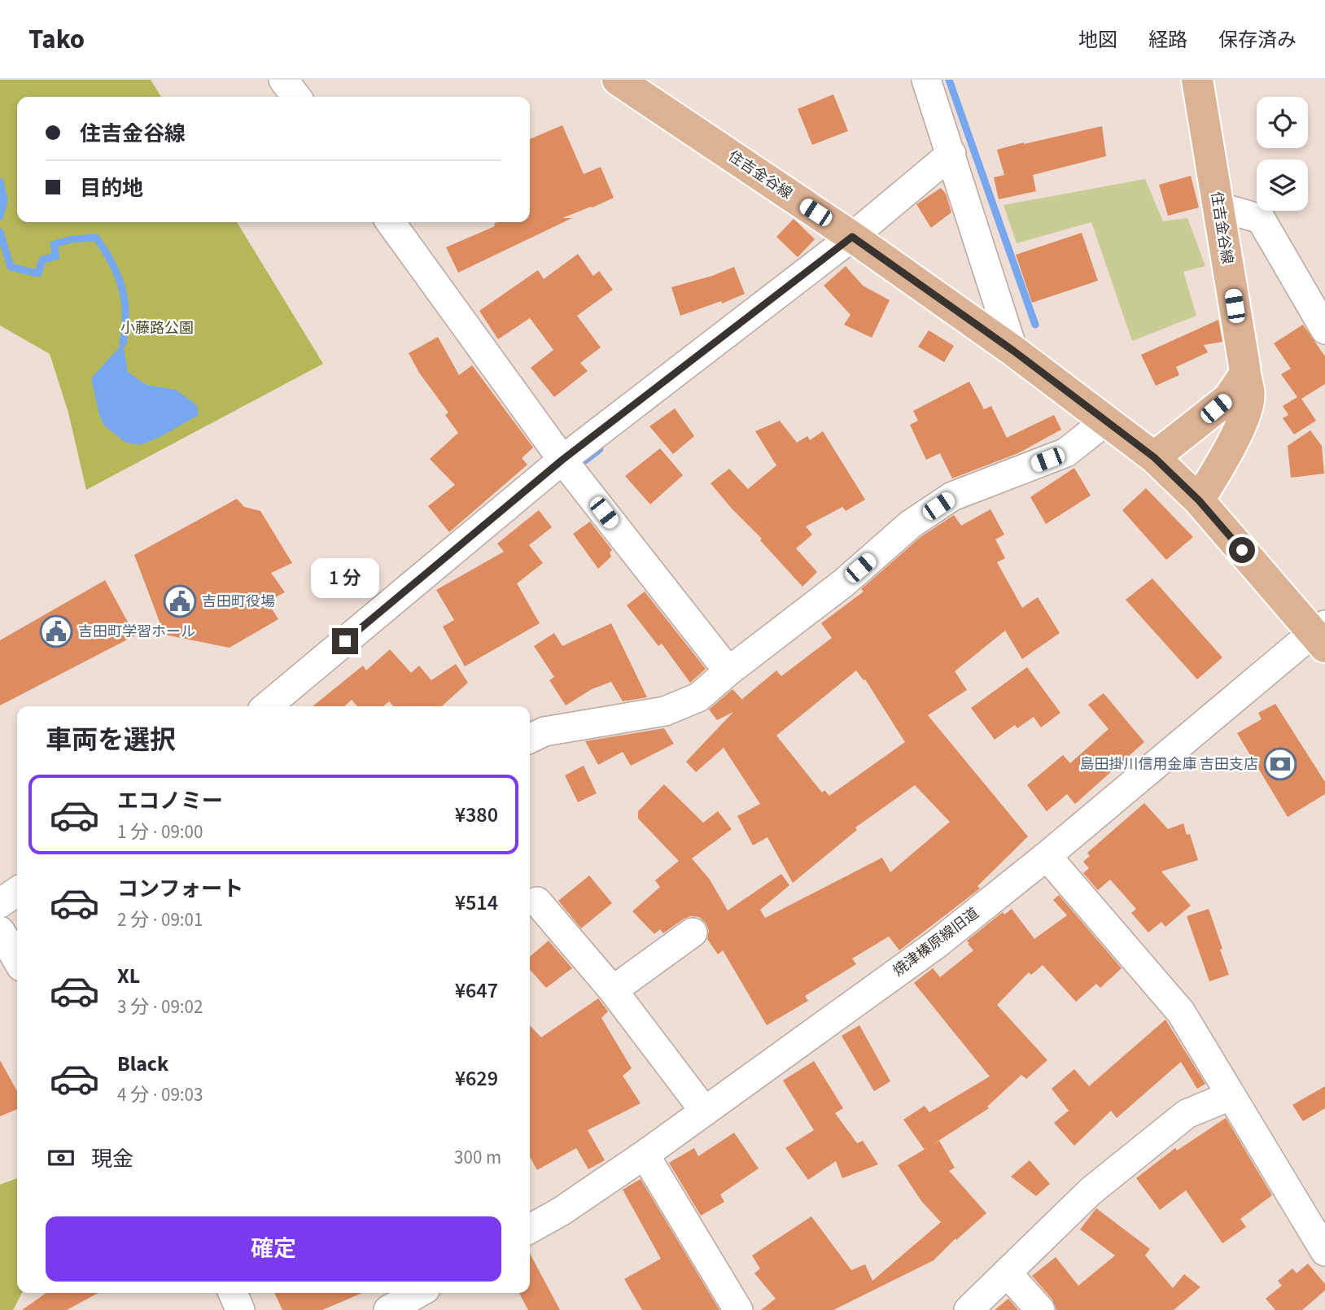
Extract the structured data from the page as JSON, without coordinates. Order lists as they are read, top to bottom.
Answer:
{
  "streets": {
    "main road": ["住吉金谷線"],
    "street": ["焼津榛原線旧道"]
  },
  "crossings": [
    ["住吉金谷線", "焼津榛原線旧道"]
  ],
  "parks": ["小藤路公園"],
  "places": {
    "public building": ["吉田町役場", "吉田町学習ホール"],
    "bank": ["島田掛川信用金庫 吉田支店"]
  },
  "page": {
    "header": "Tako",
    "nav": ["地図", "経路", "保存済み"],
    "banner": ["住吉金谷線", "目的地"],
    "bubble": "1 分",
    "heading": "車両を選択",
    "list": [
      {
        "name": "エコノミー",
        "note": "1 分 · 09:00",
        "value": "¥380"
      },
      {
        "name": "コンフォート",
        "note": "2 分 · 09:01",
        "value": "¥514"
      },
      {
        "name": "XL",
        "note": "3 分 · 09:02",
        "value": "¥647"
      },
      {
        "name": "Black",
        "note": "4 分 · 09:03",
        "value": "¥629"
      }
    ],
    "pay": ["現金", "300 m"],
    "buttons": "確定"
  }
}
